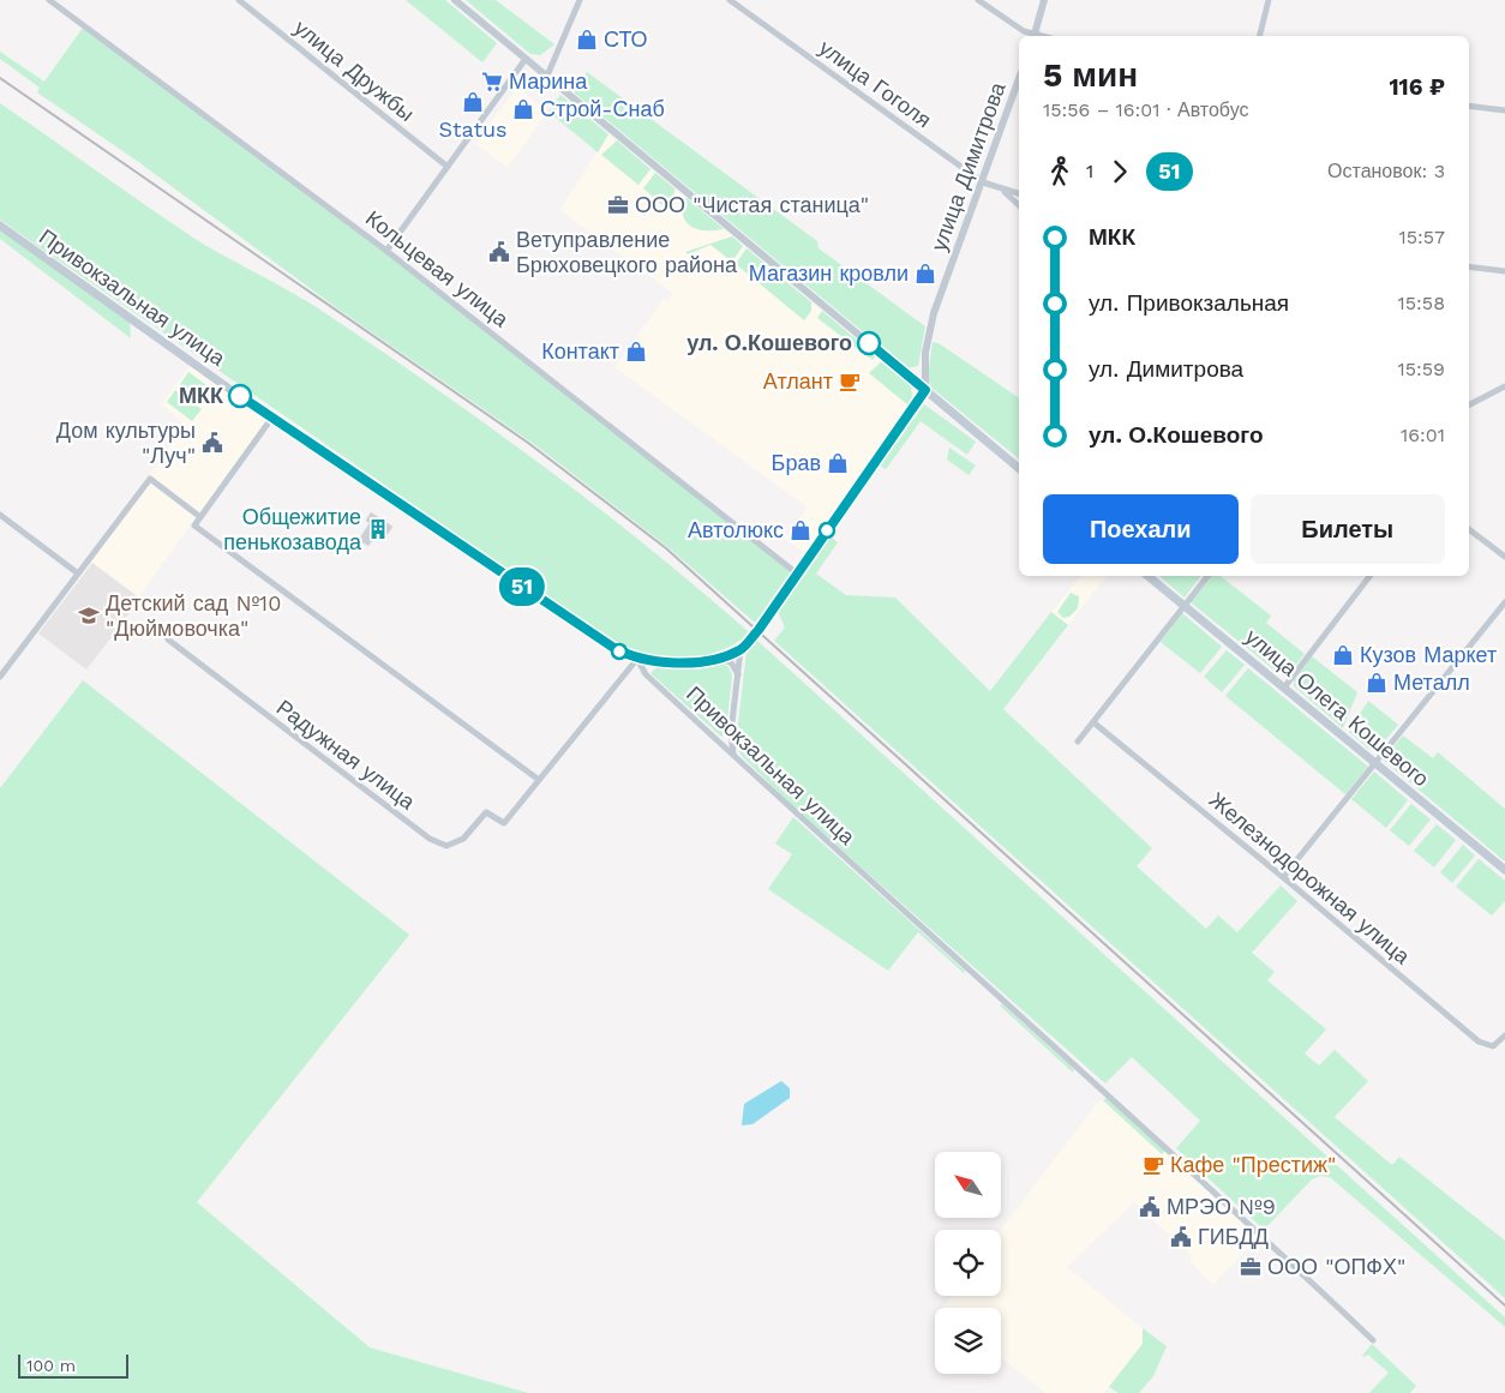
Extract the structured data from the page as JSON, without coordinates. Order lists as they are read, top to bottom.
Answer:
{
  "streets": {
    "main road": ["Привокзальная улица", "улица Олега Кошевого"],
    "street": [
      "улица Дружбы",
      "улица Гоголя",
      "улица Димитрова",
      "Кольцевая улица",
      "Радужная улица",
      "Железнодорожная улица"
    ]
  },
  "crossings": [
    ["улица Гоголя", "улица Димитрова"]
  ],
  "places": {
    "shop": [
      "СТО",
      "Status",
      "Строй-Снаб",
      "Магазин кровли",
      "Контакт",
      "Брав",
      "Автолюкс",
      "Кузов Маркет",
      "Металл"
    ],
    "supermarket": ["Марина"],
    "office": ["ООО \"Чистая станица\"", "ООО \"ОПФХ\""],
    "public building": [
      "Ветуправление Брюховецкого района",
      "Дом культуры \"Луч\"",
      "МРЭО №9",
      "ГИБДД"
    ],
    "other": ["ул. О.Кошевого", "МКК"],
    "cafe": ["Атлант", "Кафе \"Престиж\""],
    "building": ["Общежитие пенькозавода"],
    "school or university": ["Детский сад №10 \"Дюймовочка\""]
  },
  "lines": ["bus line 51"],
  "scale_bar": "100 m",
  "north": "top left",
  "page": {
    "on_map": "51",
    "heading": ["5 мин", "15:56 – 16:01 · Автобус", "116 ₽"],
    "legs": ["1", "51", "Остановок: 3"],
    "list": [
      {
        "name": "МКК",
        "value": "15:57"
      },
      {
        "name": "ул. Привокзальная",
        "value": "15:58"
      },
      {
        "name": "ул. Димитрова",
        "value": "15:59"
      },
      {
        "name": "ул. О.Кошевого",
        "value": "16:01"
      }
    ],
    "buttons": ["Поехали", "Билеты"],
    "scale": "100 m"
  }
}
